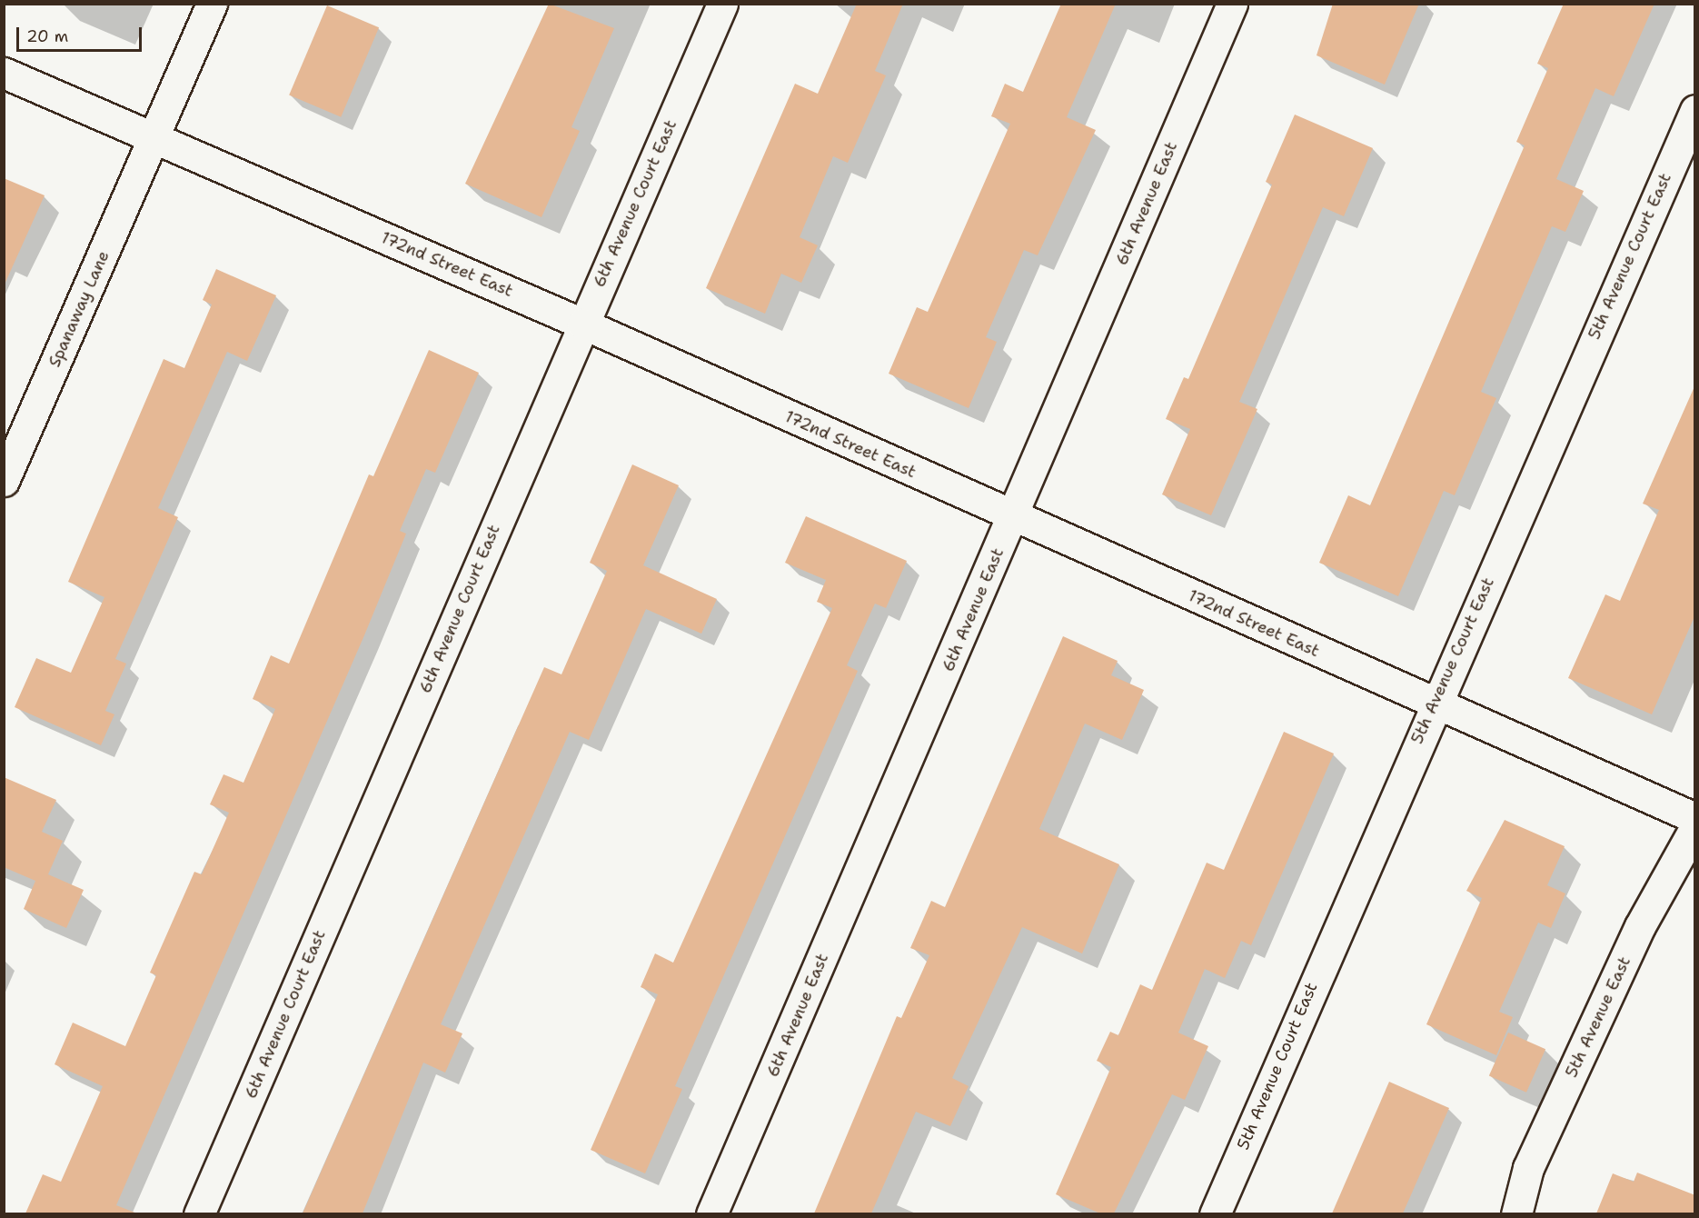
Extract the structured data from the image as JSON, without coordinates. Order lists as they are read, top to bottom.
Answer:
{
  "streets": {
    "street": [
      "6th Avenue Court East",
      "6th Avenue East",
      "5th Avenue Court East",
      "172nd Street East",
      "Spanaway Lane",
      "5th Avenue East"
    ]
  },
  "crossings": [
    ["6th Avenue Court East", "172nd Street East"],
    ["6th Avenue East", "172nd Street East"],
    ["5th Avenue Court East", "172nd Street East"],
    ["172nd Street East", "Spanaway Lane"]
  ],
  "scale_bar": "20 m"
}
